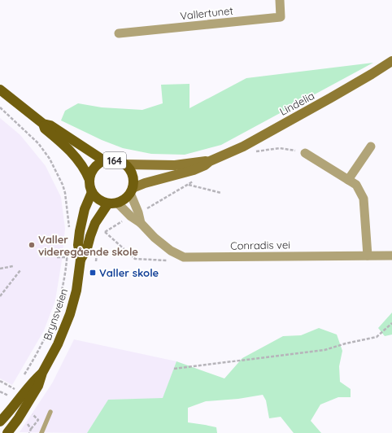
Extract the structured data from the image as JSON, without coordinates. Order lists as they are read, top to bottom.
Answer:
{
  "streets": {
    "main road": ["Lindelia", "164", "Brynsveien"],
    "street": ["Vallertunet", "Conradis vei"]
  },
  "crossings": [
    ["Lindelia", "164"],
    ["Lindelia", "Conradis vei"],
    ["Lindelia", "Brynsveien"],
    ["164", "Conradis vei"],
    ["164", "Brynsveien"],
    ["Conradis vei", "Brynsveien"]
  ],
  "places": {
    "other": ["Valler videregående skole"],
    "transit": ["Valler skole"]
  }
}
